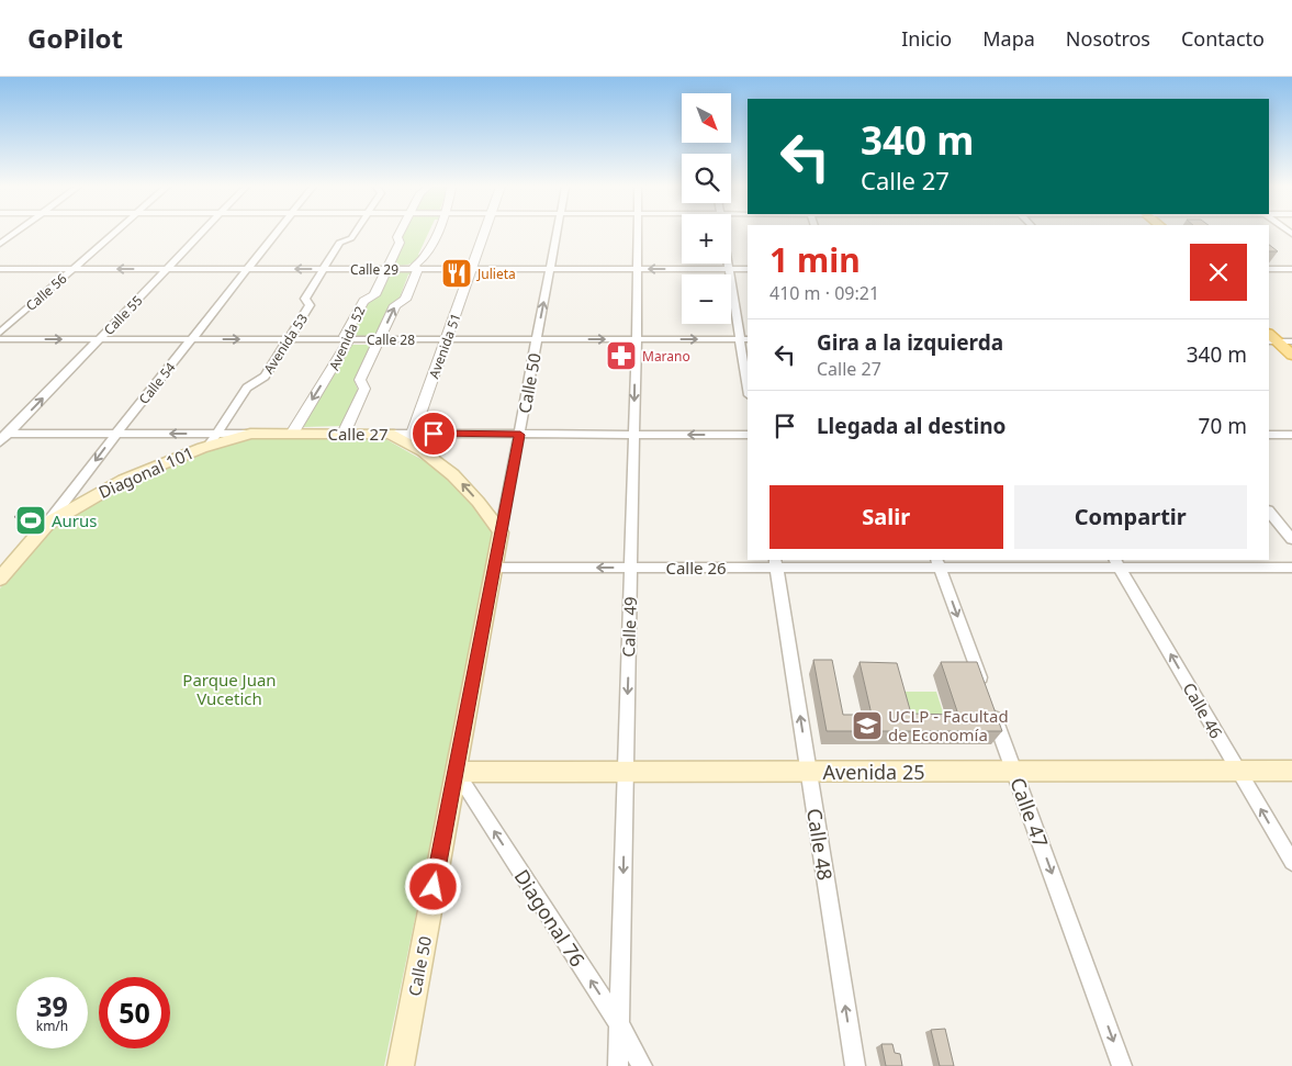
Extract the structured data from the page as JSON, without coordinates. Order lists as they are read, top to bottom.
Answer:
{
  "streets": {
    "main road": [
      "Calle 54",
      "Calle 50",
      "Calle 27",
      "Diagonal 101",
      "Avenida 25"
    ],
    "street": [
      "Calle 29",
      "Calle 56",
      "Calle 55",
      "Avenida 52",
      "Calle 28",
      "Avenida 53",
      "Avenida 51",
      "Calle 26",
      "Calle 49",
      "Calle 46",
      "Calle 47",
      "Calle 48",
      "Diagonal 76"
    ]
  },
  "crossings": [
    ["Calle 29", "Calle 56"],
    ["Calle 29", "Calle 55"],
    ["Calle 29", "Avenida 52"],
    ["Calle 29", "Avenida 53"],
    ["Calle 29", "Avenida 51"],
    ["Calle 29", "Calle 54"],
    ["Calle 29", "Calle 50"],
    ["Calle 29", "Calle 49"],
    ["Calle 55", "Calle 28"],
    ["Avenida 52", "Calle 28"],
    ["Avenida 52", "Calle 27"],
    ["Calle 28", "Avenida 53"],
    ["Calle 28", "Avenida 51"],
    ["Calle 28", "Calle 54"],
    ["Calle 28", "Calle 50"],
    ["Calle 28", "Calle 49"],
    ["Avenida 53", "Diagonal 101"],
    ["Avenida 51", "Calle 27"],
    ["Calle 54", "Diagonal 101"],
    ["Calle 50", "Calle 27"],
    ["Calle 50", "Calle 26"],
    ["Calle 50", "Avenida 25"],
    ["Calle 50", "Diagonal 76"],
    ["Calle 27", "Diagonal 101"],
    ["Calle 27", "Calle 49"],
    ["Calle 26", "Calle 49"],
    ["Calle 26", "Calle 46"],
    ["Calle 26", "Calle 47"],
    ["Calle 26", "Calle 48"],
    ["Calle 49", "Avenida 25"],
    ["Calle 49", "Diagonal 76"],
    ["Calle 46", "Avenida 25"],
    ["Avenida 25", "Calle 47"],
    ["Avenida 25", "Calle 48"],
    ["Avenida 25", "Diagonal 76"]
  ],
  "one_way": [
    "Calle 55",
    "Calle 28",
    "Calle 49",
    "Calle 46",
    "Calle 47",
    "Calle 48",
    "Diagonal 76"
  ],
  "parks": ["Parque Juan Vucetich"],
  "places": {
    "restaurant": ["Julieta"],
    "pharmacy": ["Marano"],
    "sports": ["Aurus"],
    "school or university": ["UCLP - Facultad de Economía"]
  },
  "north": "bottom right",
  "page": {
    "header": "GoPilot",
    "nav": [
      "Inicio",
      "Mapa",
      "Nosotros",
      "Contacto"
    ],
    "map_buttons": ["+", "−"],
    "turn": ["340 m", "Calle 27"],
    "heading": ["1 min", "410 m · 09:21"],
    "list": [
      {
        "name": "Gira a la izquierda",
        "note": "Calle 27",
        "value": "340 m"
      },
      {
        "name": "Llegada al destino",
        "value": "70 m"
      }
    ],
    "buttons": ["Salir", "Compartir"],
    "speed": "39 km/h",
    "limit": "50"
  }
}
